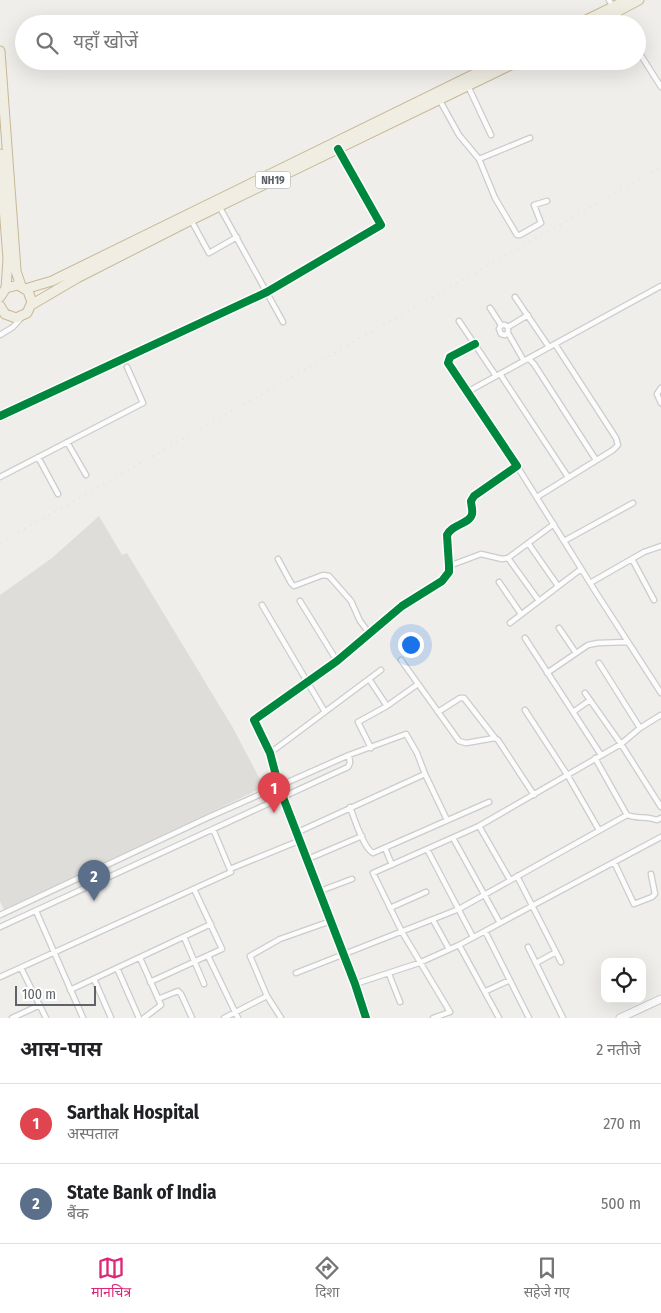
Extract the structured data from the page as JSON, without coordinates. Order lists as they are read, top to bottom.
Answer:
{
  "streets": {
    "highway": ["NH19"]
  },
  "scale_bar": "100 m",
  "page": {
    "search": "यहाँ खोजें",
    "pins": ["1", "2"],
    "scale": "100 m",
    "heading": ["आस-पास", "2 नतीजे"],
    "list": [
      {
        "mark": "1",
        "name": "Sarthak Hospital",
        "note": "अस्पताल",
        "value": "270 m"
      },
      {
        "mark": "2",
        "name": "State Bank of India",
        "note": "बैंक",
        "value": "500 m"
      }
    ],
    "nav": ["मानचित्र", "दिशा", "सहेजे गए"]
  }
}
